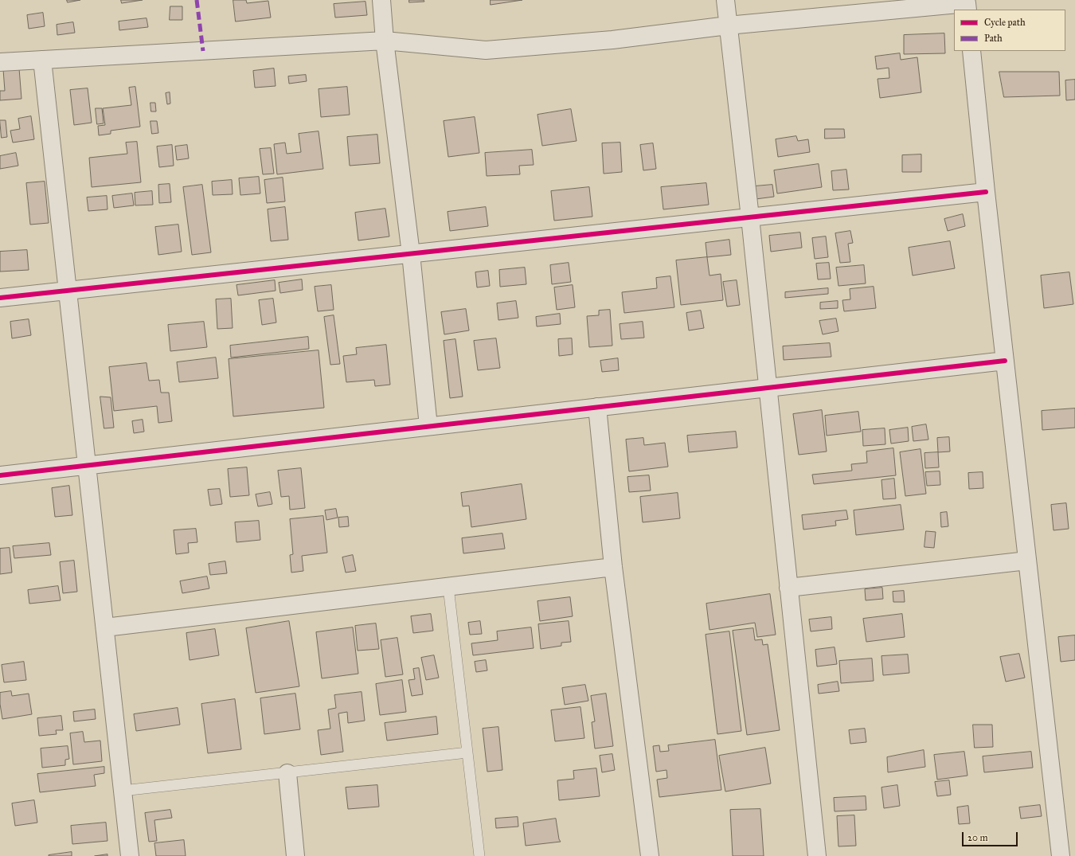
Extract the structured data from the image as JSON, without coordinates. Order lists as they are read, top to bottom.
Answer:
{
  "legend": ["Cycle path", "Path"],
  "scale_bar": "20 m"
}
